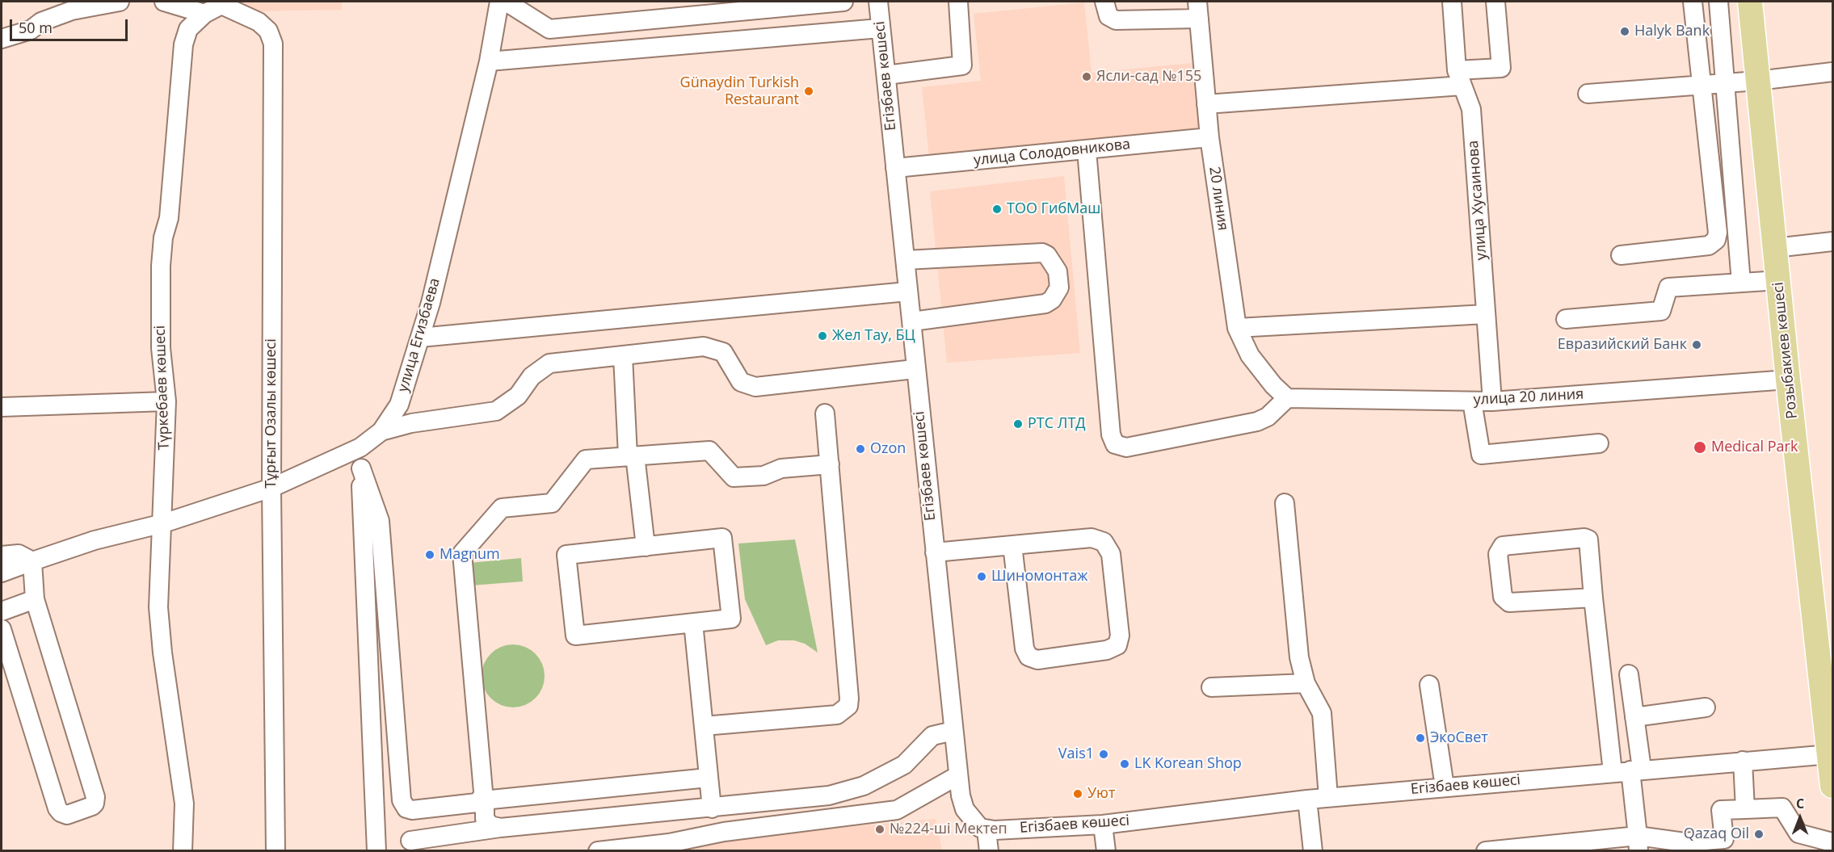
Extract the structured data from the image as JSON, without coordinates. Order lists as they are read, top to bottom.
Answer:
{
  "streets": {
    "main road": ["Розыбакиев көшесі"],
    "street": [
      "Егізбаев көшесі",
      "улица Солодовникова",
      "20 линия",
      "улица Хусаинова",
      "улица Егизбаева",
      "Түркебаев көшесі",
      "улица 20 линия",
      "Тұрғыт Озалы көшесі"
    ]
  },
  "crossings": [
    ["Егізбаев көшесі", "улица Солодовникова"],
    ["Егізбаев көшесі", "Розыбакиев көшесі"],
    ["улица Солодовникова", "20 линия"],
    ["20 линия", "улица 20 линия"],
    ["улица Хусаинова", "улица 20 линия"],
    ["улица Егизбаева", "Түркебаев көшесі"],
    ["улица Егизбаева", "Тұрғыт Озалы көшесі"],
    ["Розыбакиев көшесі", "улица 20 линия"],
    ["Түркебаев көшесі", "Тұрғыт Озалы көшесі"]
  ],
  "places": [
    "Halyk Bank",
    "Ясли-сад №155",
    "Günaydin Turkish Restaurant",
    "ТОО ГибМаш",
    "Жел Тау, БЦ",
    "Евразийский Банк",
    "РТС ЛТД",
    "Medical Park",
    "Ozon",
    "Magnum",
    "Шиномонтаж",
    "ЭкоСвет",
    "Vais1",
    "LK Korean Shop",
    "Уют",
    "№224-ші Мектеп",
    "Qazaq Oil"
  ],
  "scale_bar": "50 m",
  "north": "top"
}
